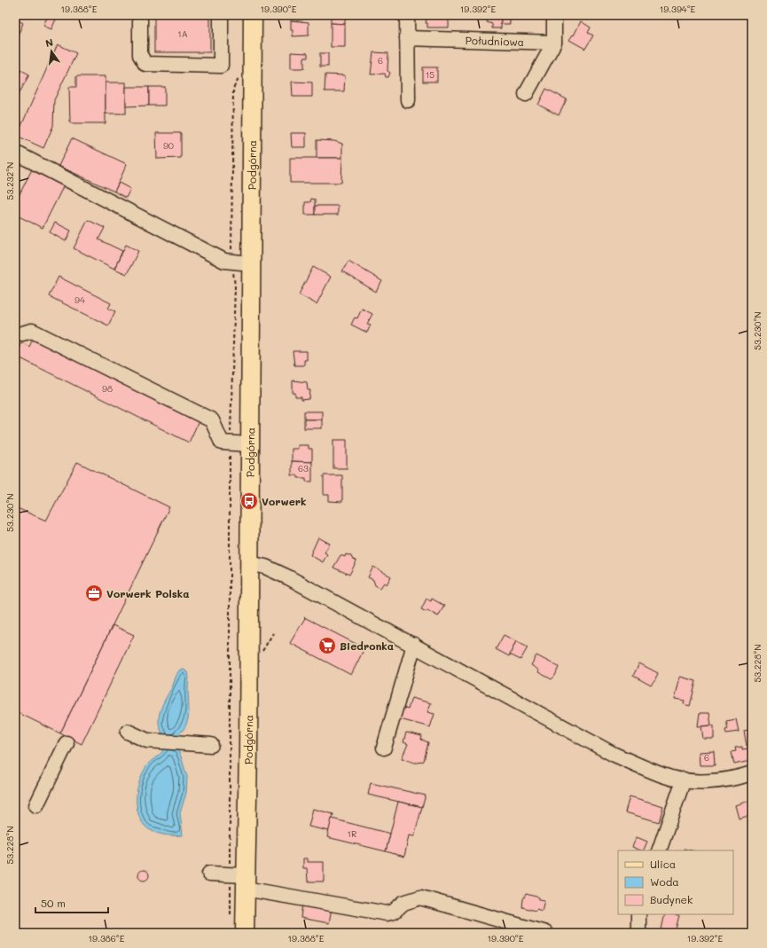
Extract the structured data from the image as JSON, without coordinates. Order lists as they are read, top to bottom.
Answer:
{
  "streets": {
    "main road": ["Podgórna"],
    "street": ["Południowa"]
  },
  "places": {
    "bus stop": ["Vorwerk"],
    "office": ["Vorwerk Polska"],
    "supermarket": ["Biedronka"]
  },
  "house_numbers": [
    "1A",
    "6",
    "15",
    "90",
    "94",
    "98",
    "63",
    "6",
    "1R"
  ],
  "legend": ["Ulica", "Woda", "Budynek"],
  "scale_bar": "50 m",
  "north": "top",
  "coordinates": [
    "19.388°E",
    "19.390°E",
    "19.392°E",
    "19.394°E",
    "53.232°N",
    "53.230°N",
    "53.228°N",
    "19.386°E"
  ]
}
